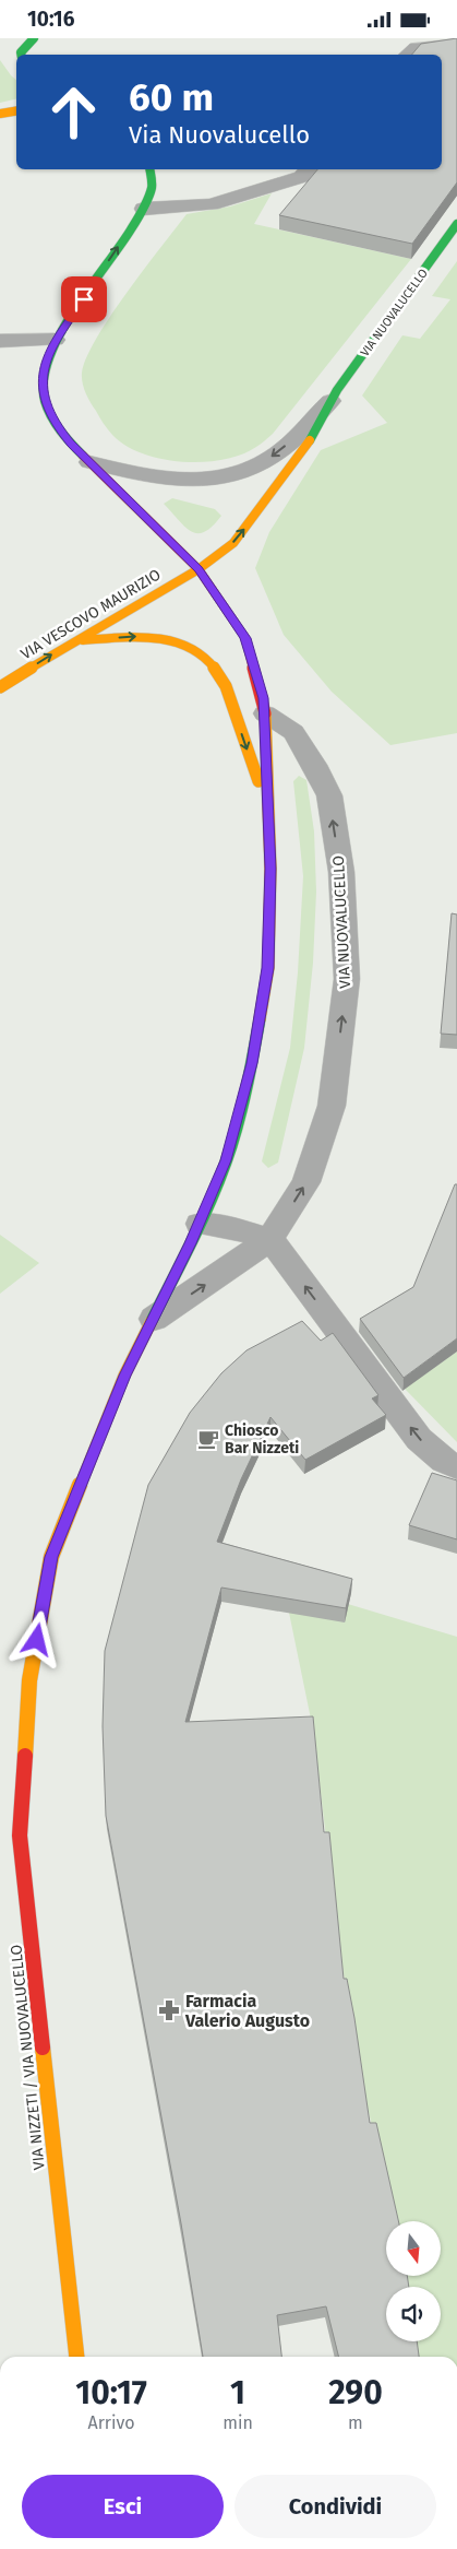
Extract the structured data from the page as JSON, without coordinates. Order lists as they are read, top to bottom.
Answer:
{
  "streets": {
    "main road": ["VIA NUOVALUCELLO", "VIA VESCOVO MAURIZIO", "VIA NIZZETI / VIA NUOVALUCELLO"]
  },
  "crossings": [
    ["VIA NUOVALUCELLO", "VIA VESCOVO MAURIZIO"]
  ],
  "one_way": ["VIA VESCOVO MAURIZIO"],
  "places": {
    "cafe": ["Chiosco Bar Nizzeti"],
    "pharmacy": ["Farmacia Valerio Augusto"]
  },
  "north": "bottom",
  "page": {
    "status": "10:16",
    "turn": ["60 m", "Via Nuovalucello"],
    "eta": [
      "10:17",
      "Arrivo",
      "1",
      "min",
      "290",
      "m"
    ],
    "buttons": ["Esci", "Condividi"]
  }
}
